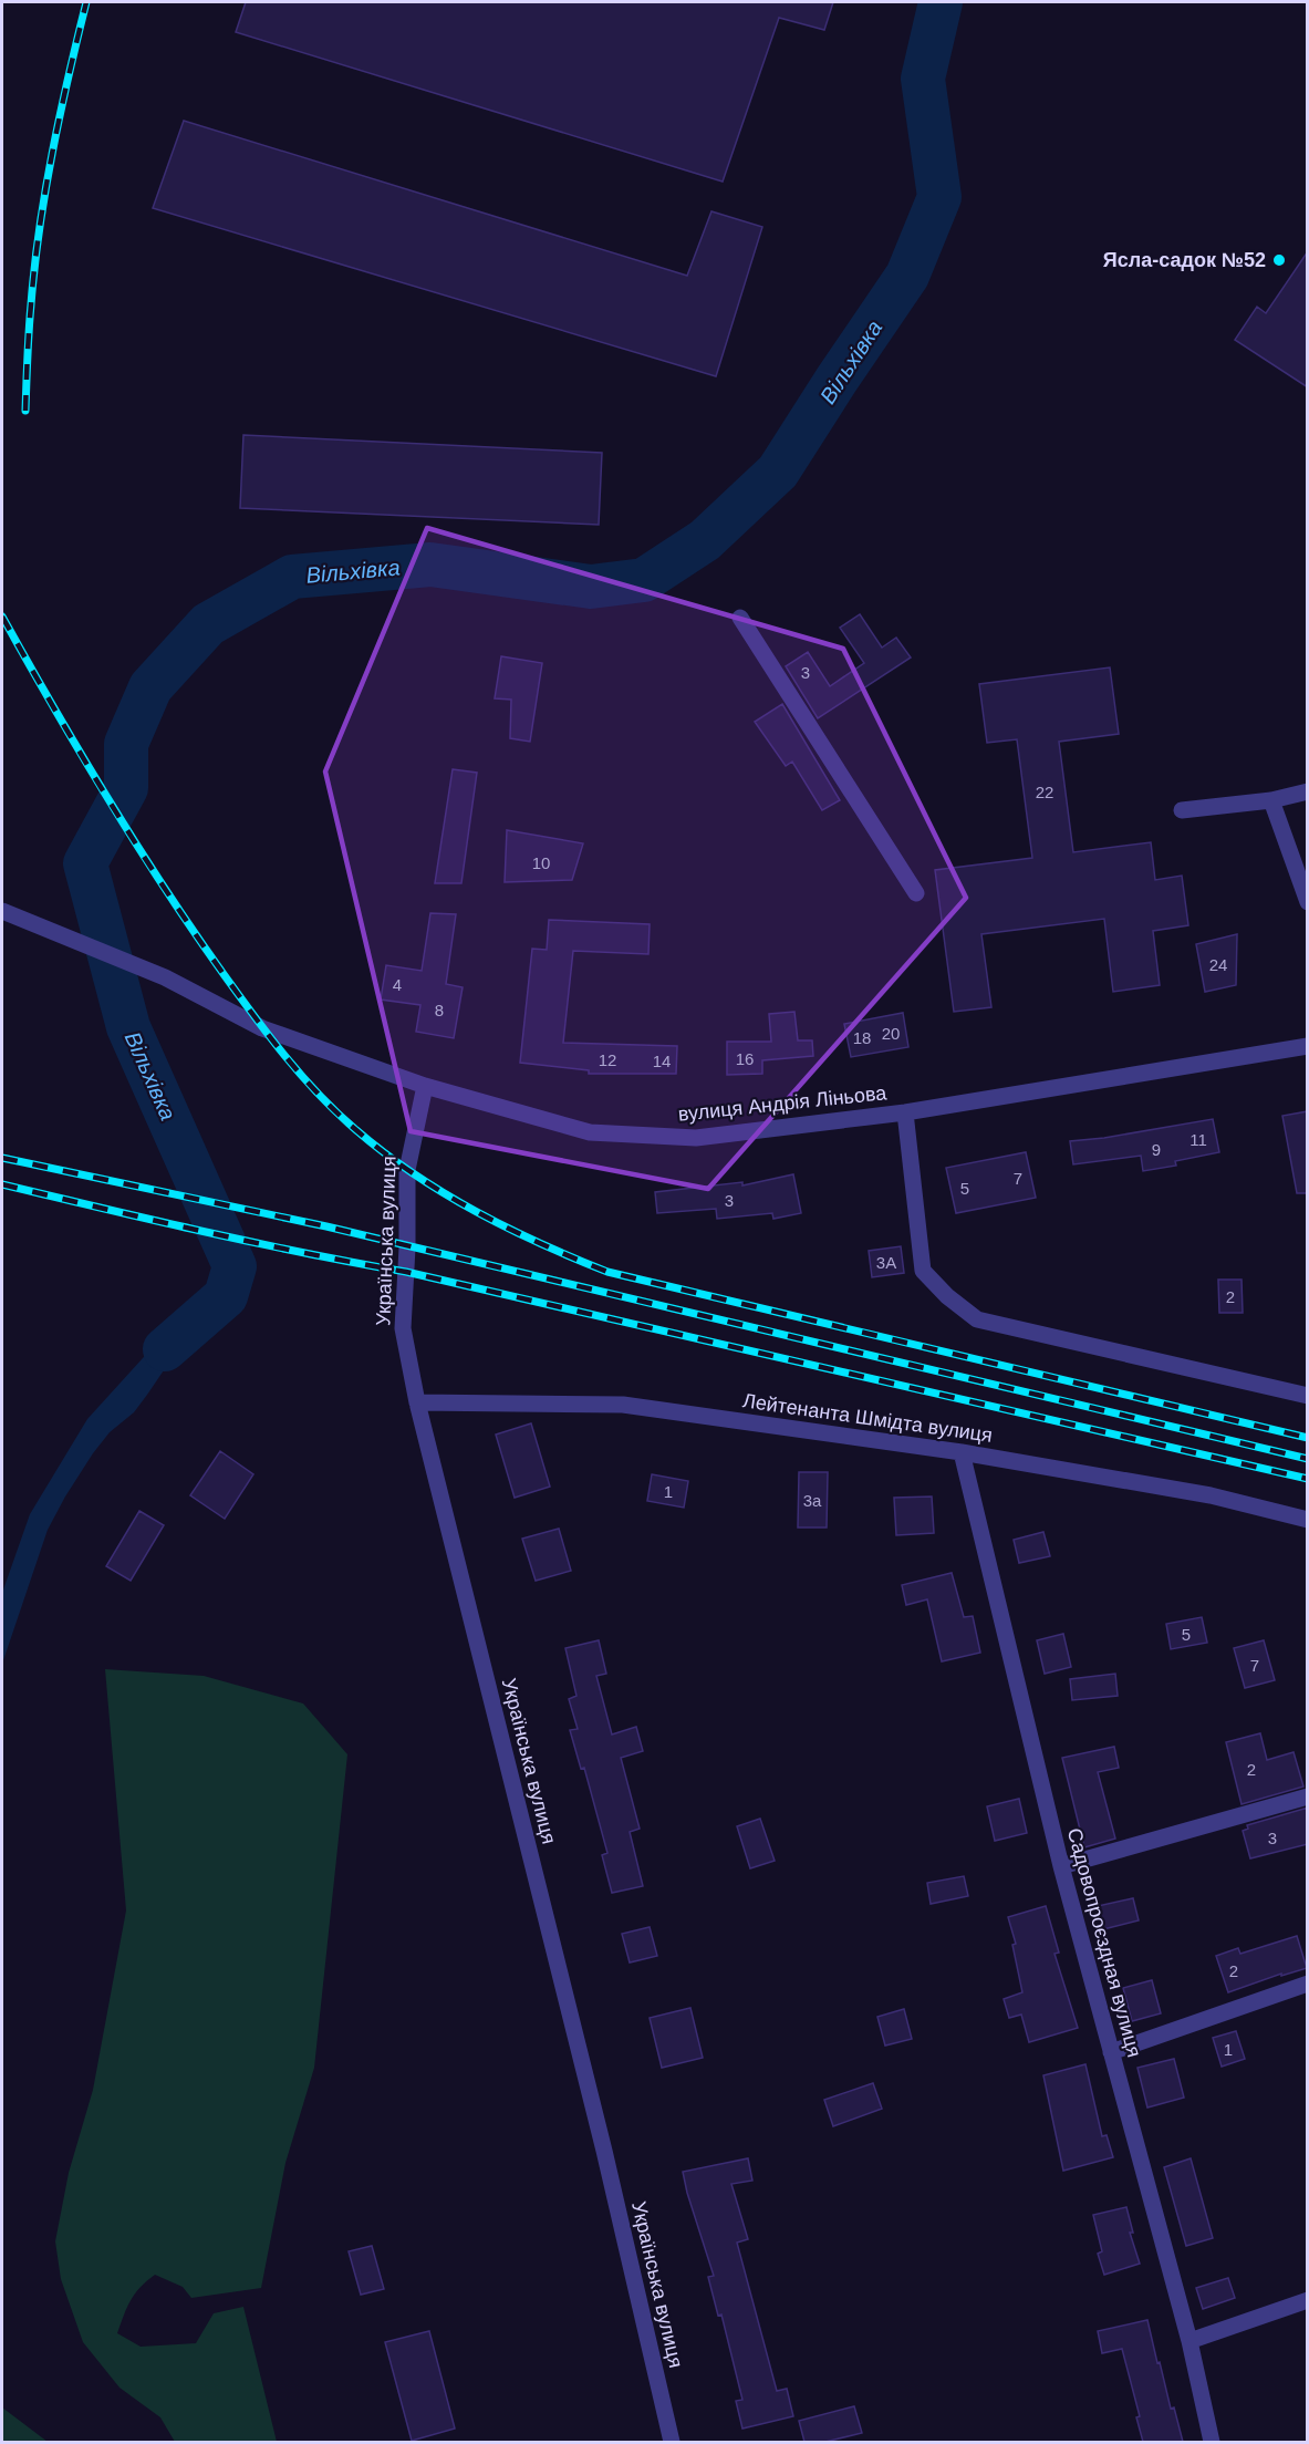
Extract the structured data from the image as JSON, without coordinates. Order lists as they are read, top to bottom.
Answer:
{
  "streets": {
    "street": [
      "вулиця Андрія Ліньова",
      "Українська вулиця",
      "Лейтенанта Шмідта вулиця",
      "Садовопроєздная вулиця"
    ]
  },
  "crossings": [
    ["вулиця Андрія Ліньова", "Українська вулиця"],
    ["Українська вулиця", "Лейтенанта Шмідта вулиця"],
    ["Лейтенанта Шмідта вулиця", "Садовопроєздная вулиця"]
  ],
  "water": ["Вільхівка"],
  "places": ["Ясла-садок №52"],
  "house_numbers": [
    "3",
    "22",
    "10",
    "24",
    "4",
    "8",
    "20",
    "18",
    "16",
    "12",
    "14",
    "11",
    "9",
    "7",
    "5",
    "3",
    "3А",
    "2",
    "1",
    "3а",
    "5",
    "7",
    "2",
    "3",
    "2",
    "1"
  ]
}
